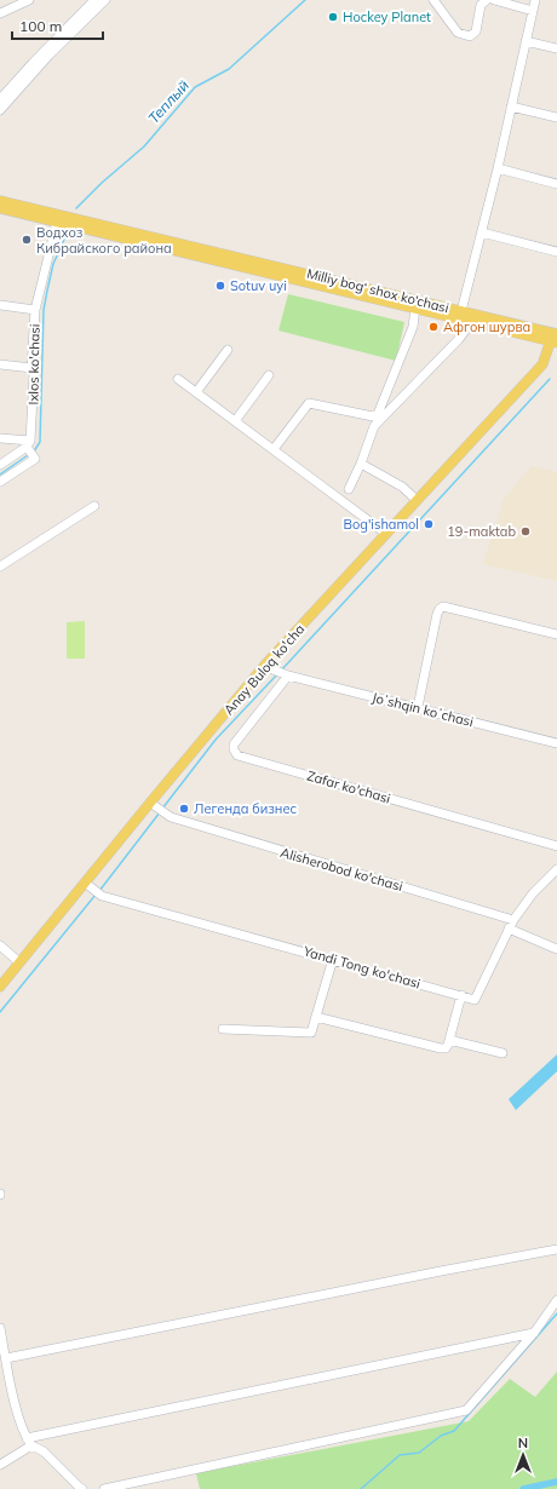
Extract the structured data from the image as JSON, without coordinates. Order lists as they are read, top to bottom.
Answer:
{
  "streets": {
    "main road": ["Milliy bog‘ shox ko‘chasi", "Anay Buloq ko'cha"],
    "street": [
      "Ixlos ko'chasi",
      "Joʼshqin koʼchasi",
      "Zafar ko'chasi",
      "Alisherobod ko'chasi",
      "Yandi Tong ko'chasi"
    ]
  },
  "crossings": [
    ["Milliy bog‘ shox ko‘chasi", "Ixlos ko'chasi"],
    ["Milliy bog‘ shox ko‘chasi", "Anay Buloq ko'cha"],
    ["Anay Buloq ko'cha", "Joʼshqin koʼchasi"],
    ["Anay Buloq ko'cha", "Alisherobod ko'chasi"],
    ["Anay Buloq ko'cha", "Yandi Tong ko'chasi"],
    ["Joʼshqin koʼchasi", "Zafar ko'chasi"],
    ["Alisherobod ko'chasi", "Yandi Tong ko'chasi"]
  ],
  "water": ["Теплый"],
  "places": [
    "Hockey Planet",
    "Водхоз Кибрайского района",
    "Sotuv uyi",
    "Афгон шурва",
    "Bog'ishamol",
    "19-maktab",
    "Легенда бизнес"
  ],
  "scale_bar": "100 m",
  "north": "top"
}
